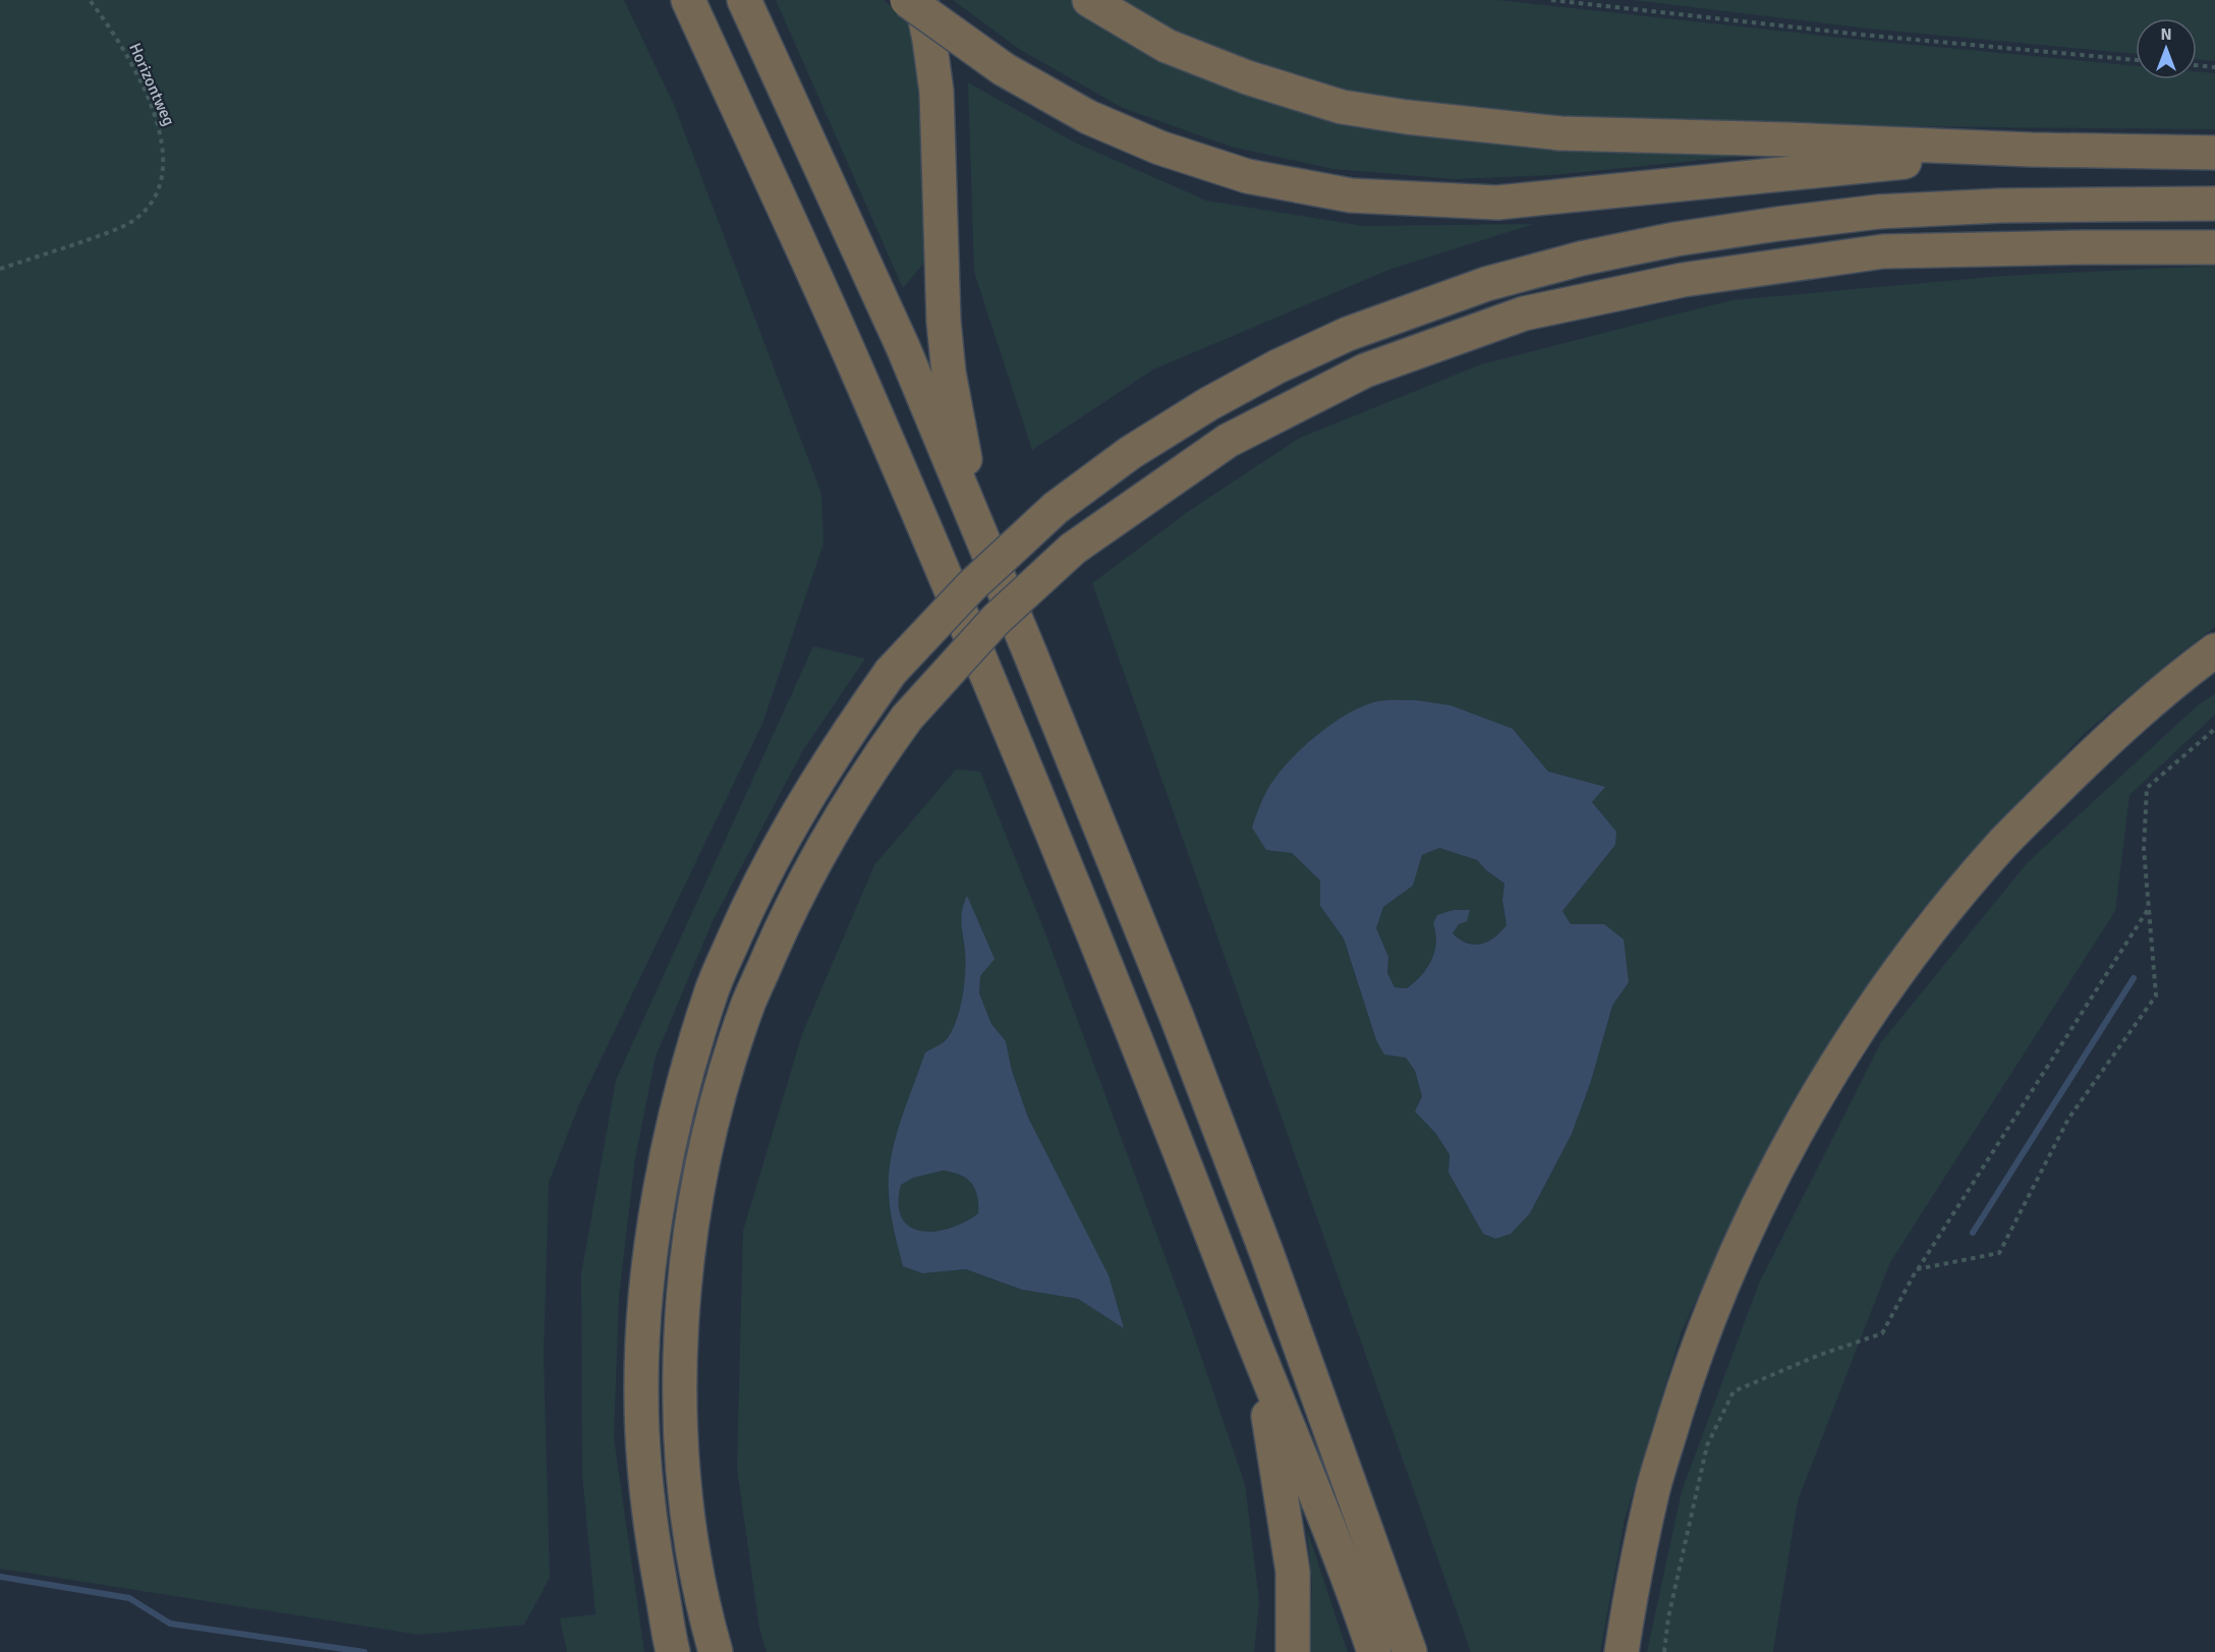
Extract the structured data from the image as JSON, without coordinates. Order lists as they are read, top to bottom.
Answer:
{
  "streets": {
    "path": ["Horizontweg"]
  },
  "north": "top"
}
